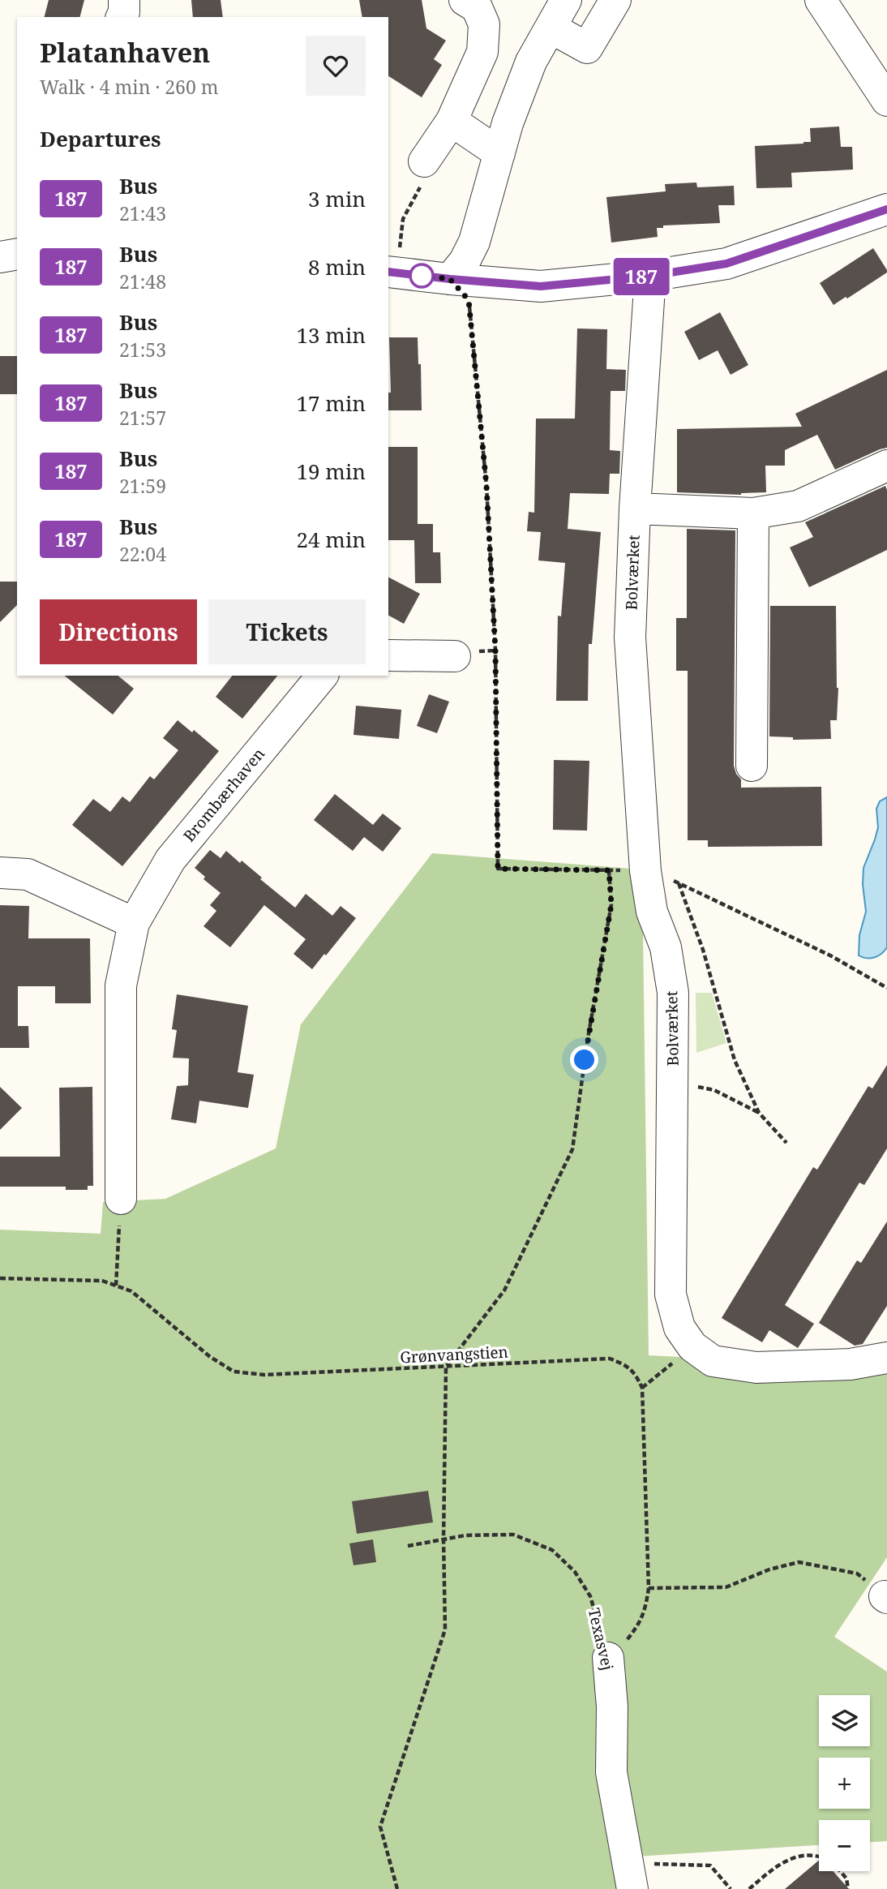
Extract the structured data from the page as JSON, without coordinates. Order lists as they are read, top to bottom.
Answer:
{
  "streets": {
    "street": ["Bolværket", "Brombærhaven", "Texasvej"],
    "path": ["Grønvangstien"]
  },
  "lines": ["bus line 187"],
  "page": {
    "on_map": "187",
    "heading": [
      ["Platanhaven", "Walk · 4 min · 260 m"],
      "Departures"
    ],
    "list": [
      {
        "mark": "187",
        "name": "Bus",
        "note": "21:43",
        "value": "3 min"
      },
      {
        "mark": "187",
        "name": "Bus",
        "note": "21:48",
        "value": "8 min"
      },
      {
        "mark": "187",
        "name": "Bus",
        "note": "21:53",
        "value": "13 min"
      },
      {
        "mark": "187",
        "name": "Bus",
        "note": "21:57",
        "value": "17 min"
      },
      {
        "mark": "187",
        "name": "Bus",
        "note": "21:59",
        "value": "19 min"
      },
      {
        "mark": "187",
        "name": "Bus",
        "note": "22:04",
        "value": "24 min"
      }
    ],
    "buttons": ["Directions", "Tickets"],
    "map_buttons": ["+", "−"]
  }
}
